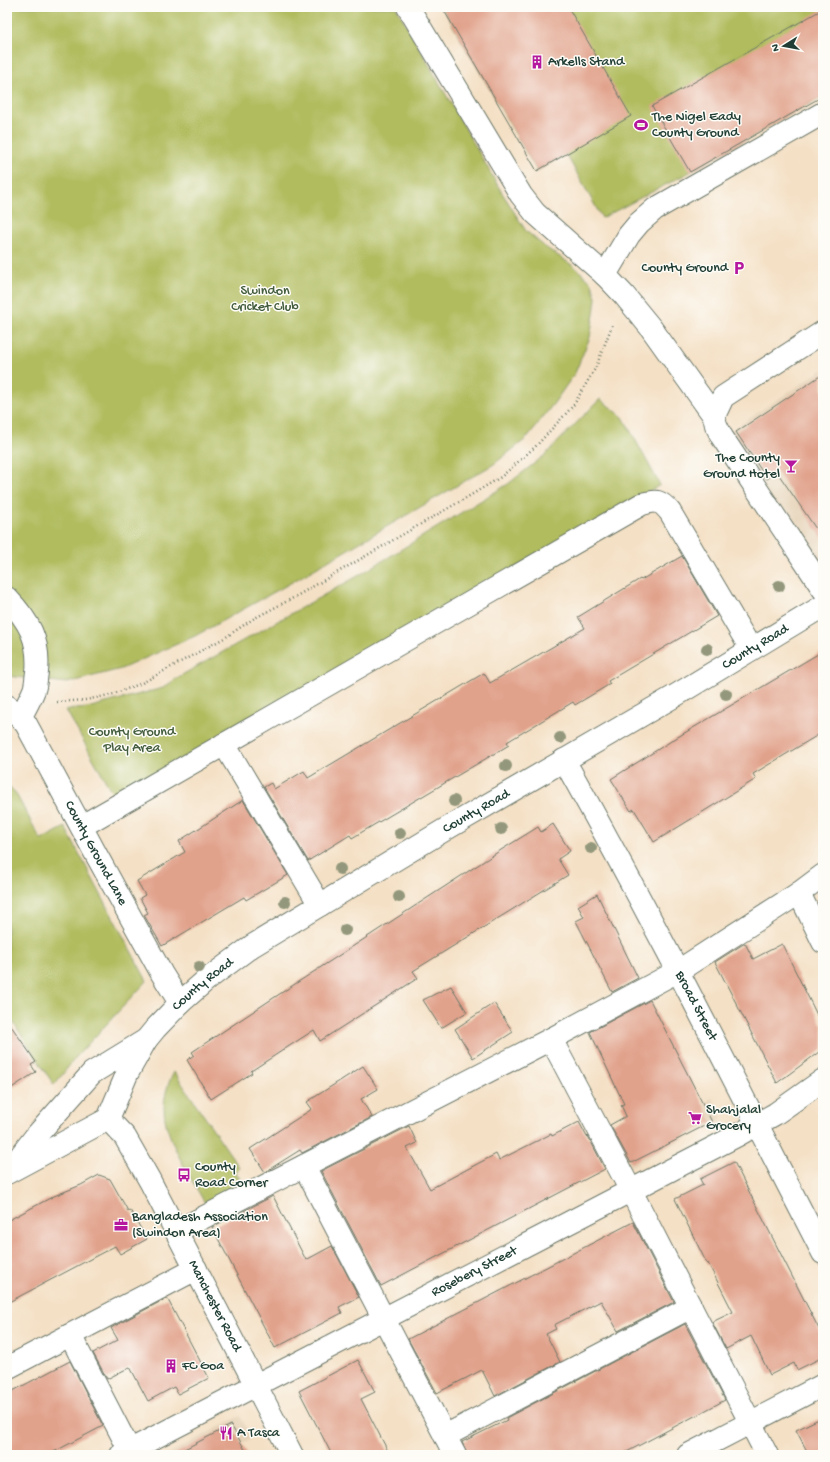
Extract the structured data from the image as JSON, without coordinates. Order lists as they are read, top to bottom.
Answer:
{
  "streets": {
    "street": [
      "County Road",
      "County Ground Lane",
      "Broad Street",
      "Rosebery Street",
      "Manchester Road"
    ]
  },
  "crossings": [
    ["County Road", "County Ground Lane"],
    ["County Road", "Broad Street"],
    ["County Road", "Manchester Road"],
    ["Broad Street", "Rosebery Street"],
    ["Rosebery Street", "Manchester Road"]
  ],
  "parks": ["Swindon Cricket Club", "County Ground Play Area"],
  "places": {
    "building": ["Arkells Stand", "FC Goa"],
    "sports": ["The Nigel Eady County Ground"],
    "parking": ["County Ground"],
    "bar": ["The County Ground Hotel"],
    "supermarket": ["Shahjalal Grocery"],
    "bus stop": ["County Road Corner"],
    "office": ["Bangladesh Association (Swindon Area)"],
    "restaurant": ["A Tasca"]
  },
  "north": "left"
}
